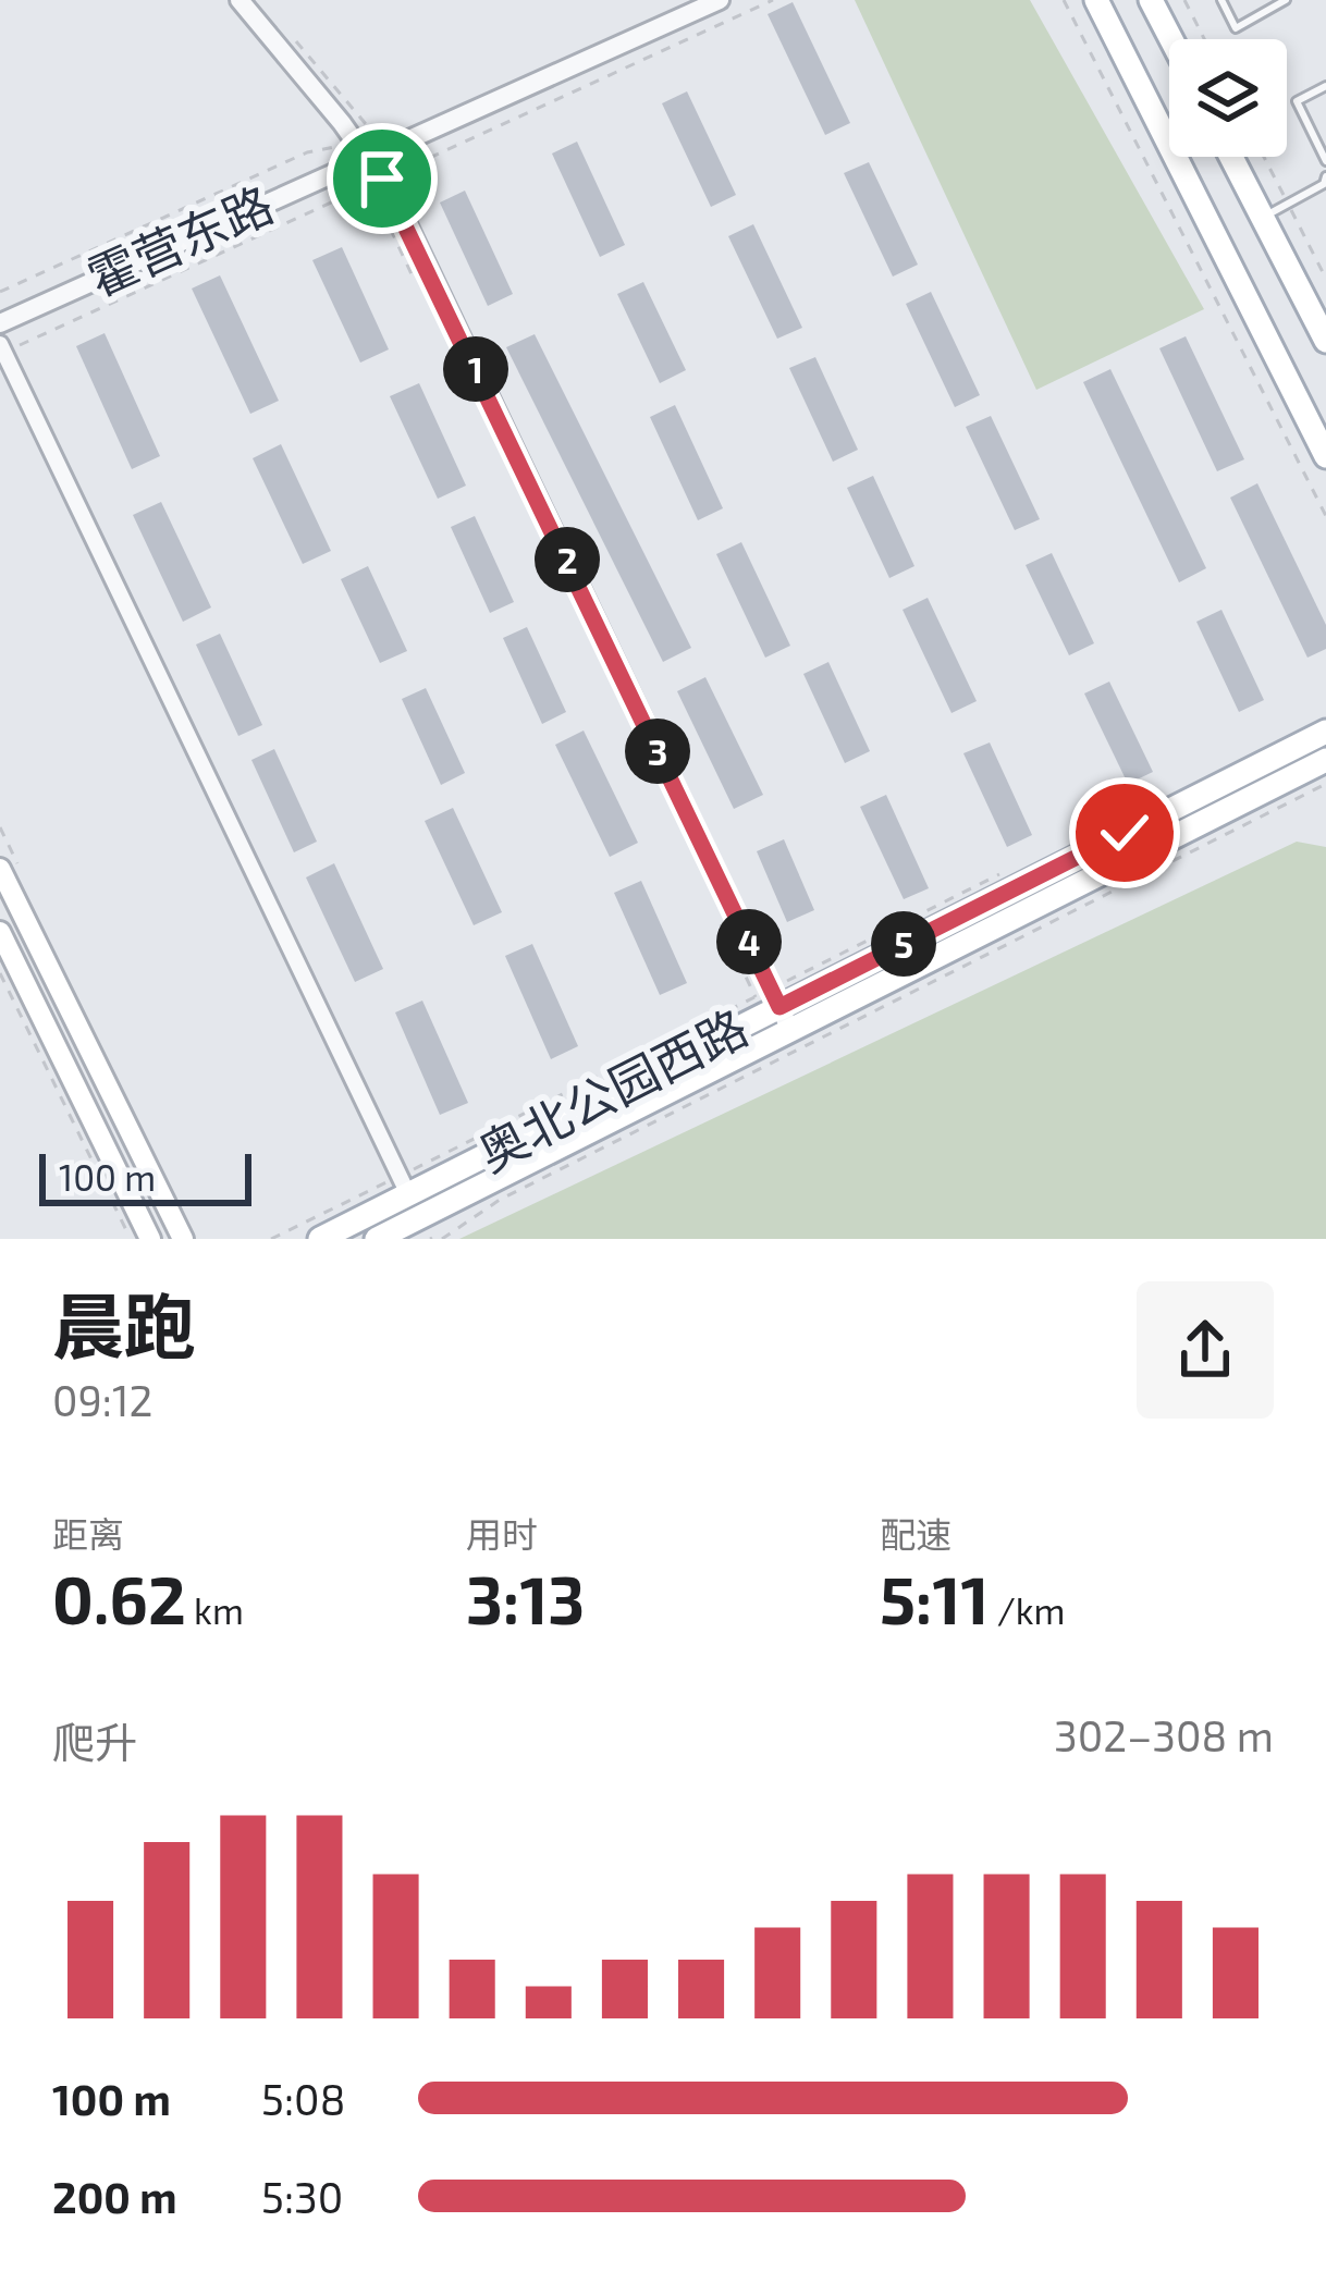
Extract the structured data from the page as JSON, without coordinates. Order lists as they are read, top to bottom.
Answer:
{
  "streets": {
    "main road": ["奥北公园西路"],
    "street": ["霍营东路"]
  },
  "scale_bar": "100 m",
  "page": {
    "pins": [
      "1",
      "2",
      "3",
      "4",
      "5"
    ],
    "scale": "100 m",
    "heading": ["晨跑", "09:12"],
    "stats": [
      ["距离", "0.62 km"],
      ["用时", "3:13"],
      ["配速", "5:11 /km"]
    ],
    "chart": ["爬升", "302–308 m"],
    "list": [
      {
        "name": "100 m",
        "note": "5:08"
      },
      {
        "name": "200 m",
        "note": "5:30"
      }
    ]
  }
}
